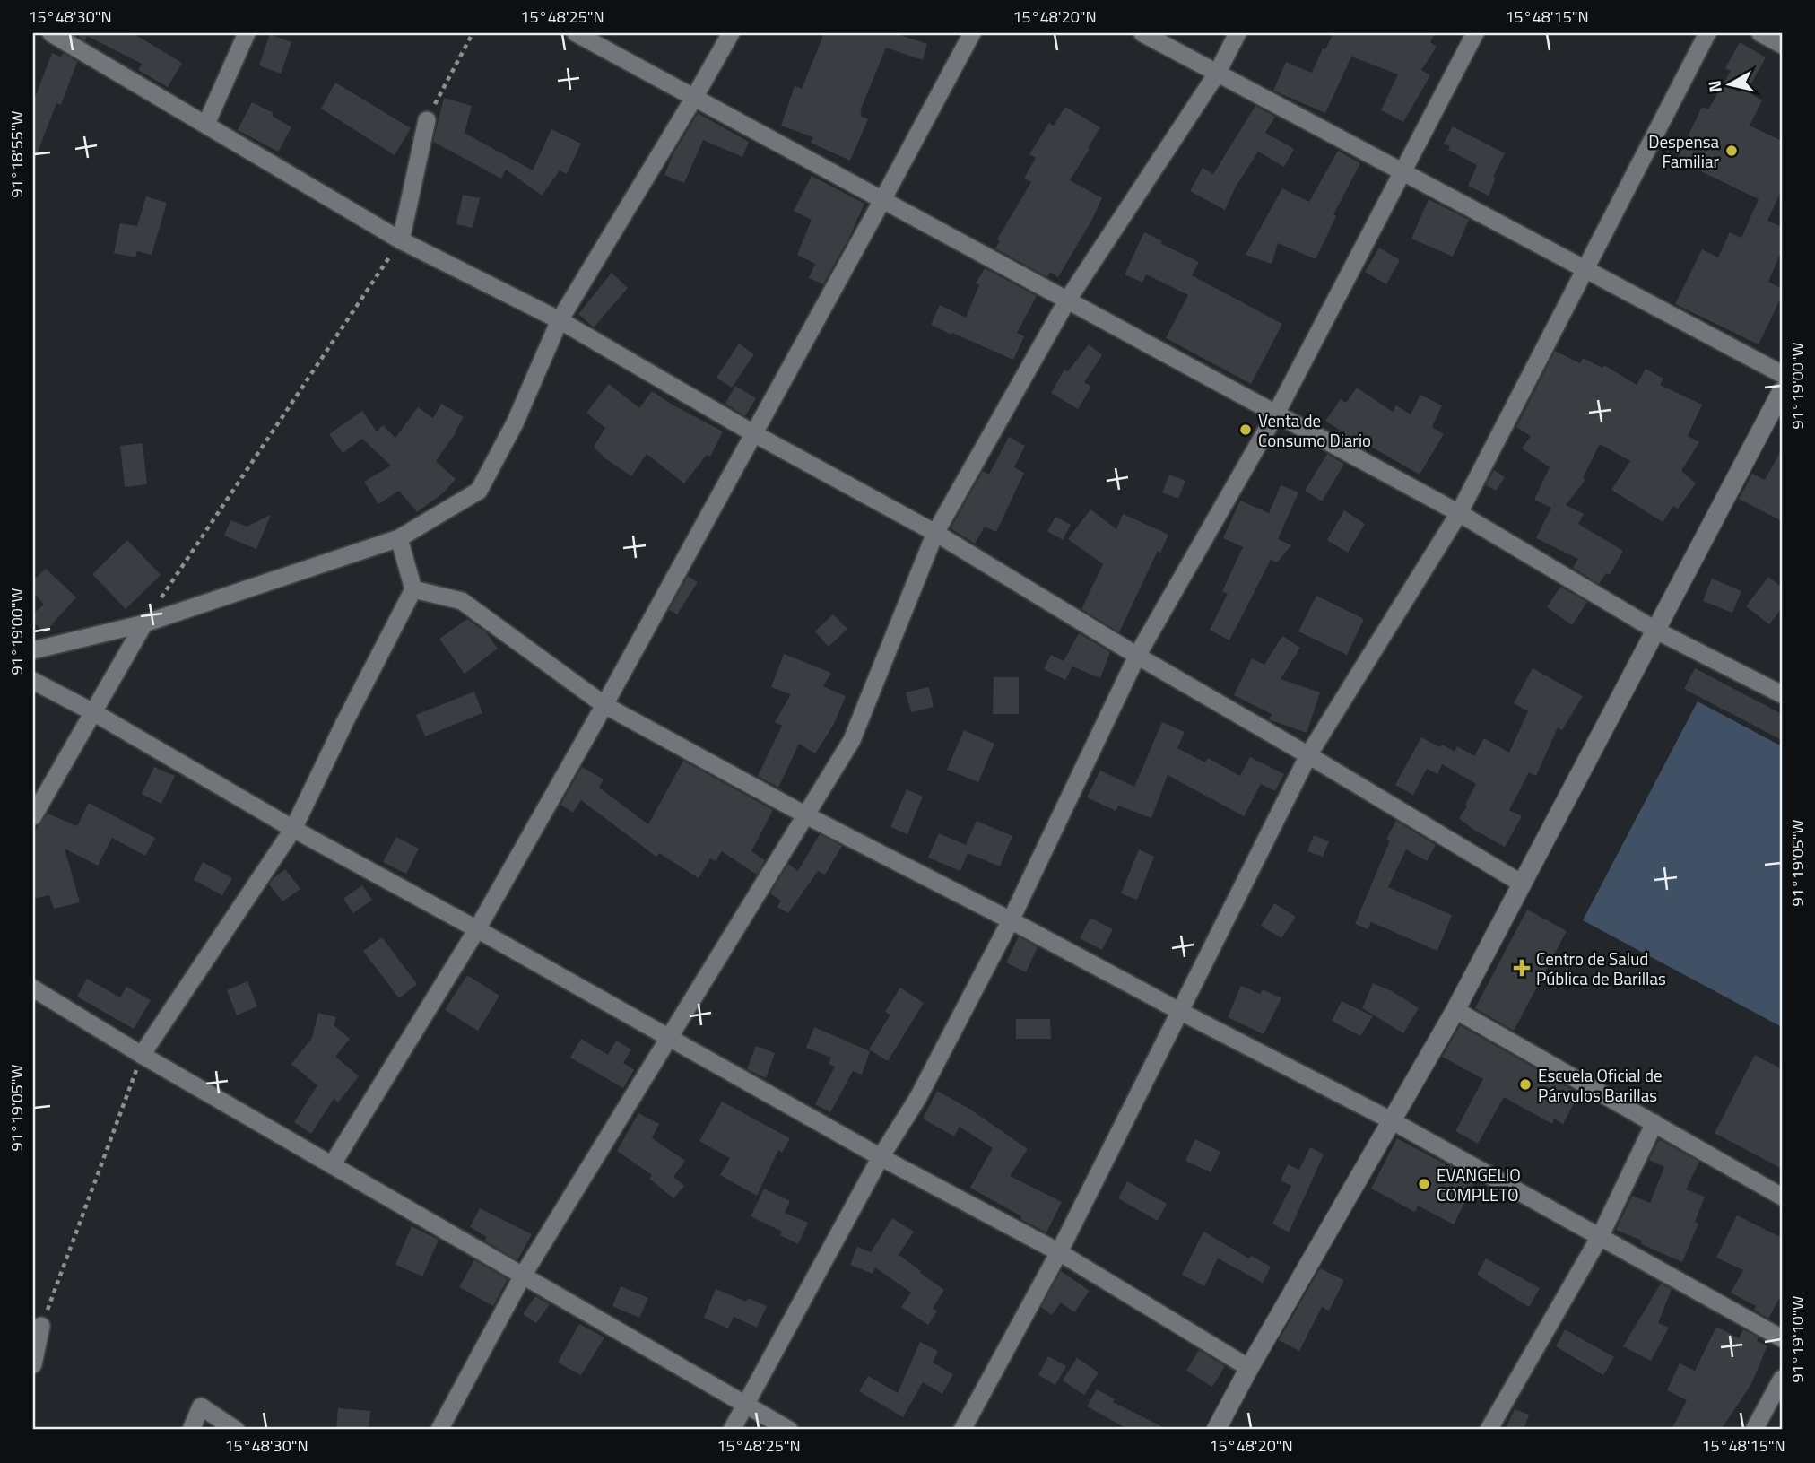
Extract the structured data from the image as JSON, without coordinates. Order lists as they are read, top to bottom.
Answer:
{
  "places": {
    "other": [
      "Despensa Familiar",
      "Venta de Consumo Diario",
      "Escuela Oficial de Párvulos Barillas",
      "EVANGELIO COMPLETO"
    ],
    "health": ["Centro de Salud Pública de Barillas"]
  },
  "north": "left",
  "coordinates": [
    "15°48'30\"N",
    "15°48'25\"N",
    "15°48'20\"N",
    "15°48'15\"N",
    "91°18'55\"W",
    "91°19'00\"W",
    "91°19'05\"W",
    "91°19'10\"W"
  ]
}
